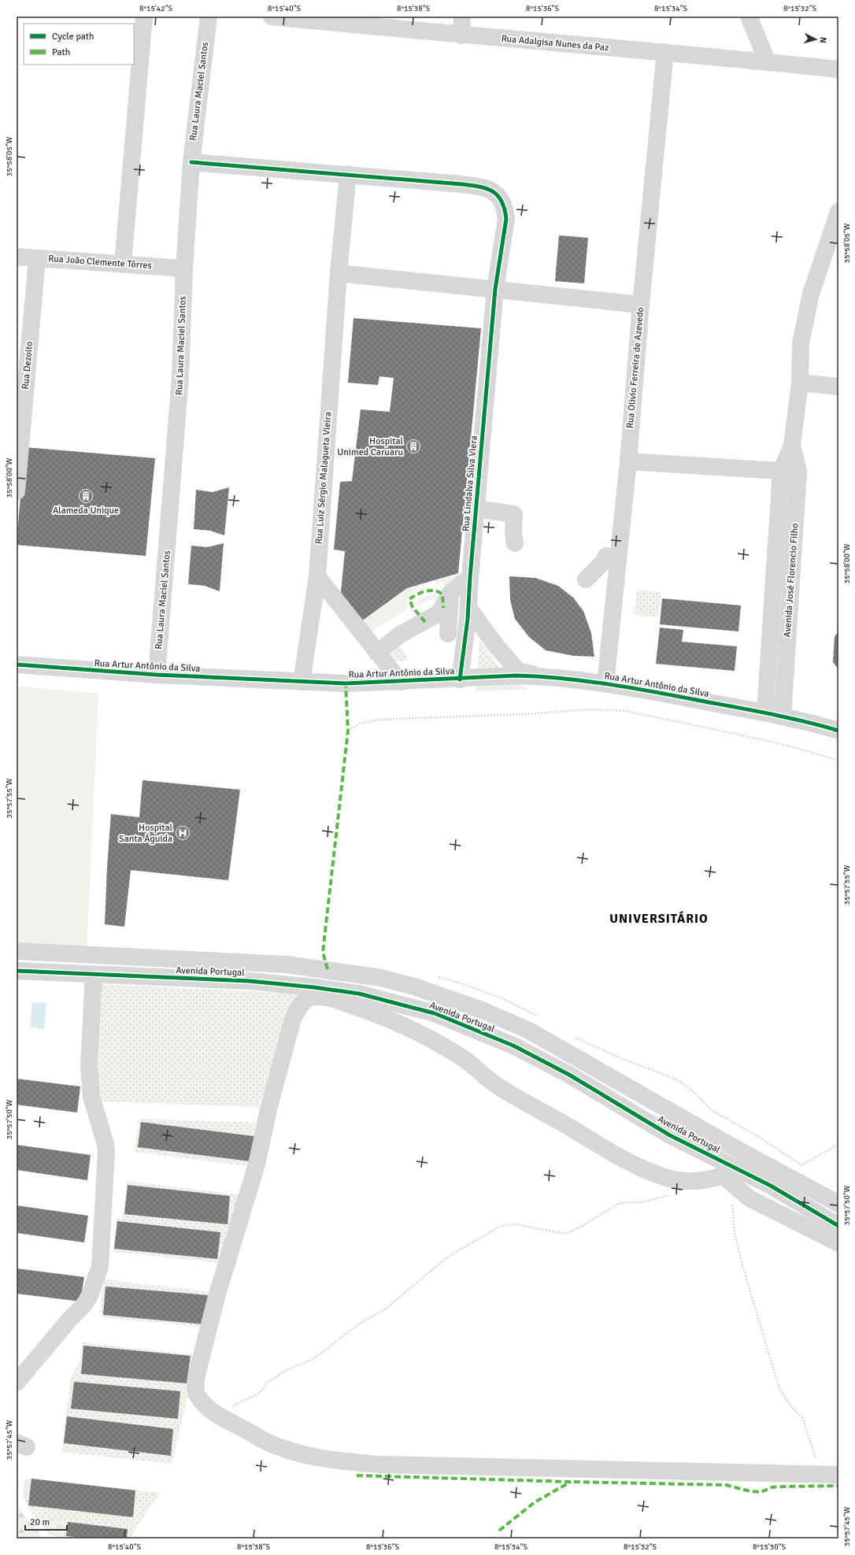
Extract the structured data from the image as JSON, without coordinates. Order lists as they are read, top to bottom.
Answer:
{
  "streets": {
    "street": [
      "Rua Adalgisa Nunes da Paz",
      "Rua Laura Maciel Santos",
      "Rua João Clemente Tôrres",
      "Rua Dezoito",
      "Rua Olivio Ferreira de Azevedo",
      "Rua Luiz Sérgio Malagueta Vieira",
      "Rua Lindalva Silva Viera",
      "Avenida José Florencio Filho",
      "Rua Artur Antônio da Silva",
      "Avenida Portugal"
    ]
  },
  "crossings": [
    ["Rua Adalgisa Nunes da Paz", "Rua Olivio Ferreira de Azevedo"],
    ["Rua Laura Maciel Santos", "Rua João Clemente Tôrres"],
    ["Rua Laura Maciel Santos", "Rua Lindalva Silva Viera"],
    ["Rua Laura Maciel Santos", "Rua Artur Antônio da Silva"],
    ["Rua João Clemente Tôrres", "Rua Dezoito"],
    ["Rua Olivio Ferreira de Azevedo", "Rua Artur Antônio da Silva"],
    ["Rua Luiz Sérgio Malagueta Vieira", "Rua Lindalva Silva Viera"],
    ["Rua Luiz Sérgio Malagueta Vieira", "Rua Artur Antônio da Silva"],
    ["Rua Lindalva Silva Viera", "Rua Artur Antônio da Silva"],
    ["Avenida José Florencio Filho", "Rua Artur Antônio da Silva"]
  ],
  "districts": ["UNIVERSITÁRIO"],
  "places": {
    "building": ["Hospital Unimed Caruaru", "Alameda Unique"],
    "hospital": ["Hospital Santa Águida"]
  },
  "legend": ["Cycle path", "Path"],
  "scale_bar": "20 m",
  "north": "right",
  "coordinates": [
    "8°15'42\"S",
    "8°15'40\"S",
    "8°15'38\"S",
    "8°15'36\"S",
    "8°15'34\"S",
    "8°15'32\"S",
    "35°58'05\"W",
    "35°58'00\"W",
    "35°57'55\"W",
    "35°57'50\"W",
    "35°57'45\"W",
    "8°15'30\"S"
  ]
}
